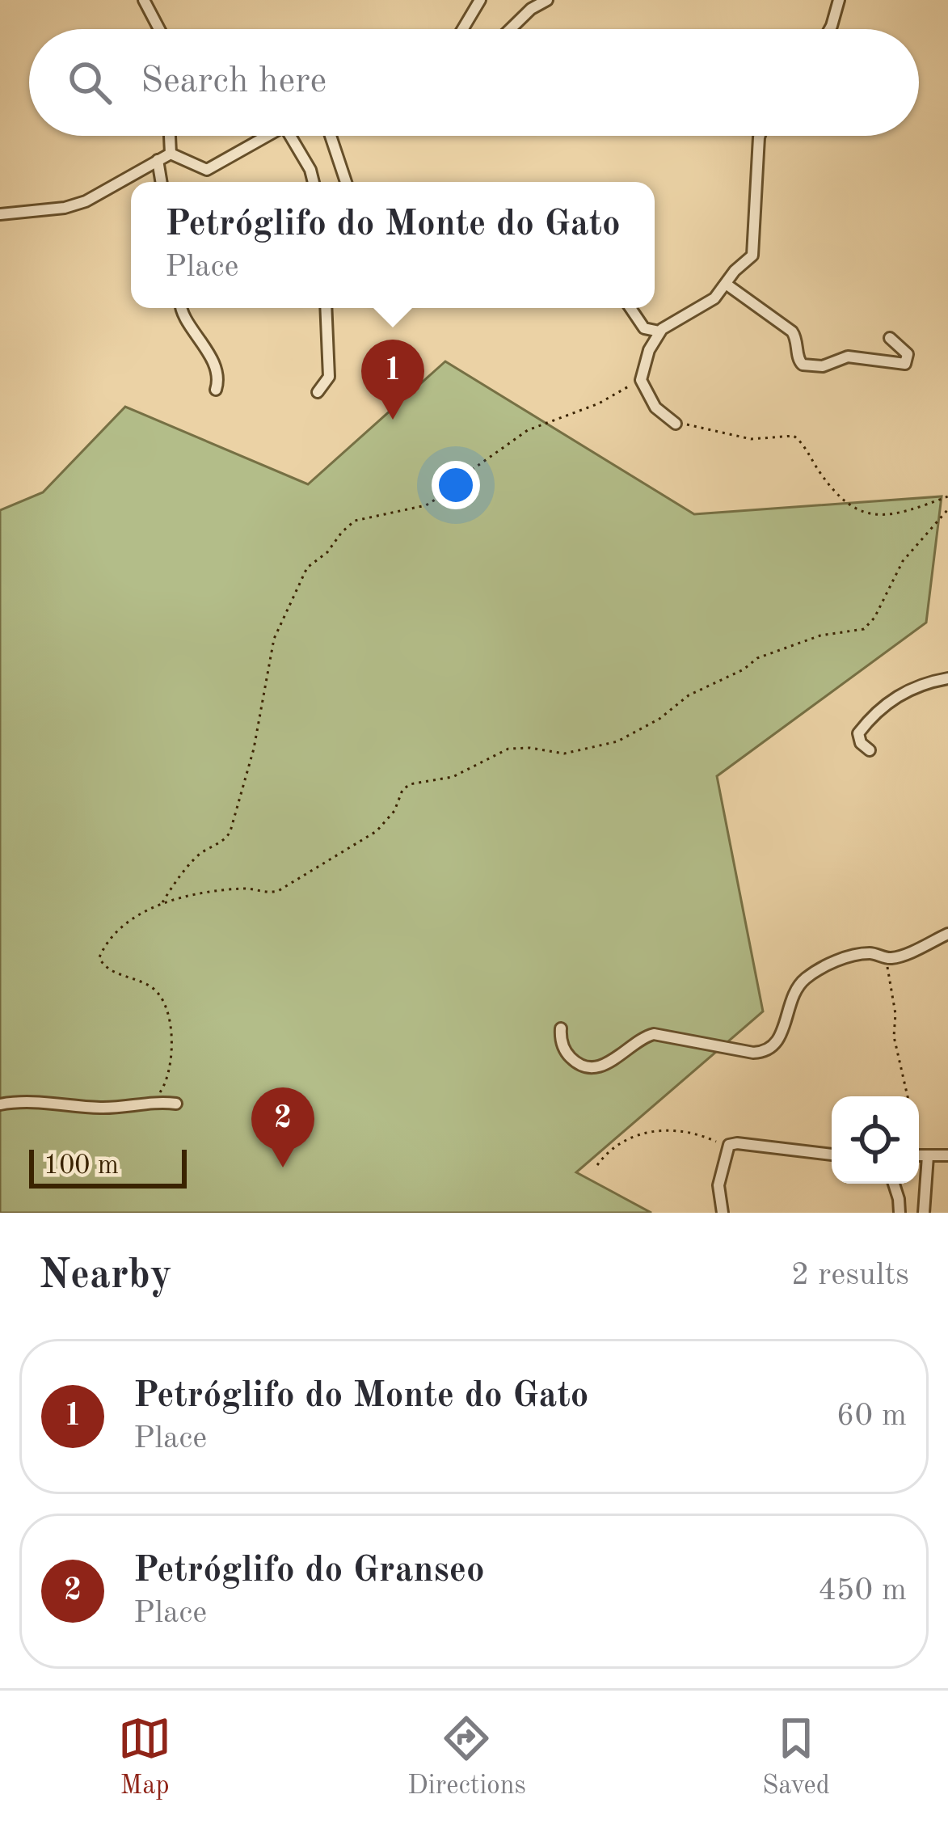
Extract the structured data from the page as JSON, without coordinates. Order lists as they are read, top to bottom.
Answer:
{
  "scale_bar": "100 m",
  "page": {
    "search": "Search here",
    "popup": ["Petróglifo do Monte do Gato", "Place"],
    "pins": ["1", "2"],
    "scale": "100 m",
    "heading": ["Nearby", "2 results"],
    "list": [
      {
        "mark": "1",
        "name": "Petróglifo do Monte do Gato",
        "note": "Place",
        "value": "60 m"
      },
      {
        "mark": "2",
        "name": "Petróglifo do Granseo",
        "note": "Place",
        "value": "450 m"
      }
    ],
    "nav": ["Map", "Directions", "Saved"]
  }
}
